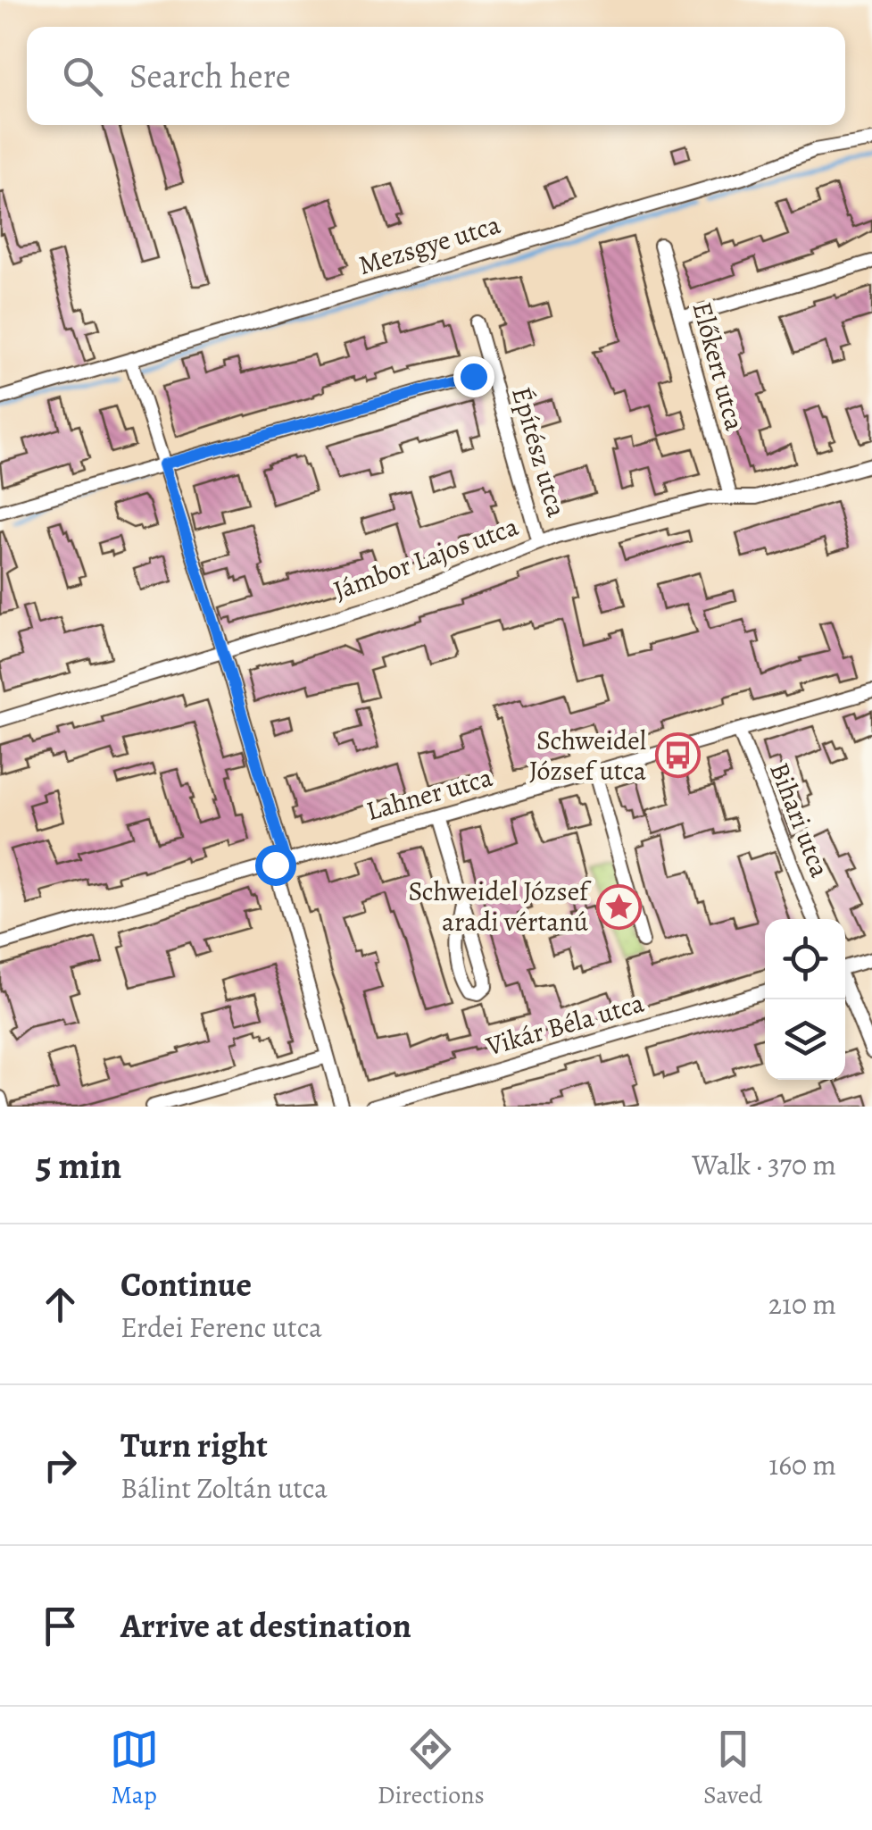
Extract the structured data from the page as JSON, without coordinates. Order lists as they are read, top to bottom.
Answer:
{
  "streets": {
    "street": [
      "Mezsgye utca",
      "Előkert utca",
      "Építész utca",
      "Jámbor Lajos utca",
      "Lahner utca",
      "Bihari utca",
      "Vikár Béla utca"
    ]
  },
  "crossings": [
    ["Előkert utca", "Jámbor Lajos utca"],
    ["Építész utca", "Jámbor Lajos utca"],
    ["Lahner utca", "Bihari utca"]
  ],
  "places": {
    "bus stop": ["Schweidel József utca"],
    "place": ["Schweidel József aradi vértanú"]
  },
  "page": {
    "search": "Search here",
    "heading": ["5 min", "Walk · 370 m"],
    "list": [
      ["Continue", "Erdei Ferenc utca", "210 m"],
      ["Turn right", "Bálint Zoltán utca", "160 m"],
      "Arrive at destination"
    ],
    "nav": ["Map", "Directions", "Saved"]
  }
}
